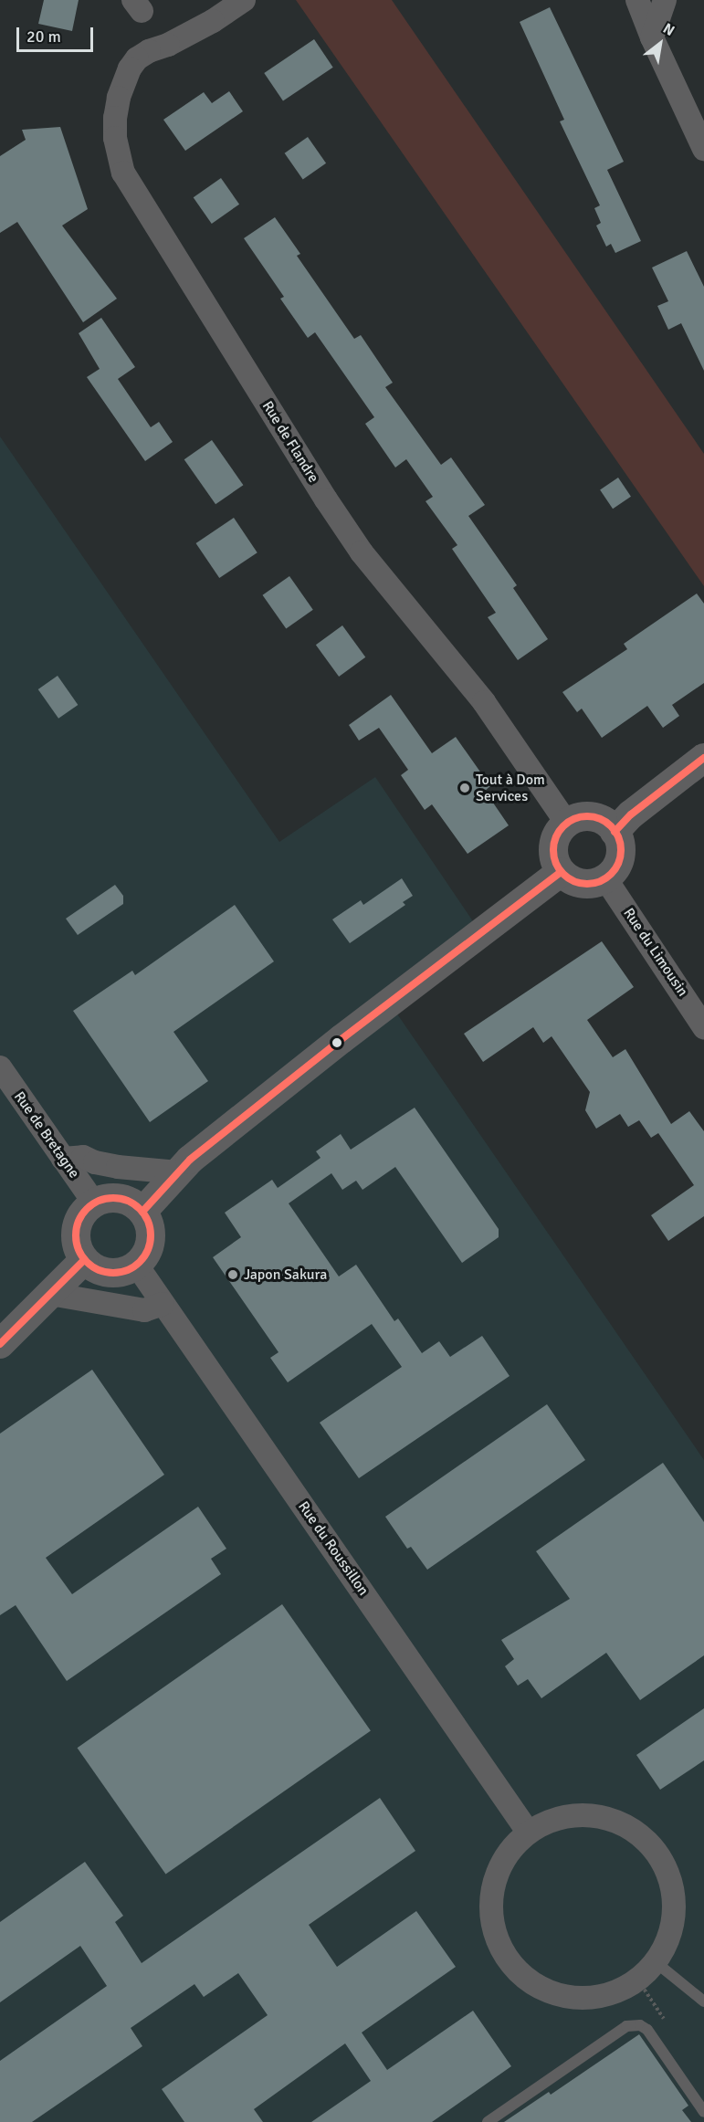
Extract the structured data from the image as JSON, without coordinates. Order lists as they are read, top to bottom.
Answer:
{
  "streets": {
    "street": [
      "Rue de Flandre",
      "Rue du Limousin",
      "Rue de Bretagne",
      "Rue du Roussillon"
    ]
  },
  "crossings": [
    ["Rue de Flandre", "Rue du Limousin"],
    ["Rue de Bretagne", "Rue du Roussillon"]
  ],
  "places": ["Tout à Dom Services", "Japon Sakura"],
  "scale_bar": "20 m",
  "north": "top right"
}
